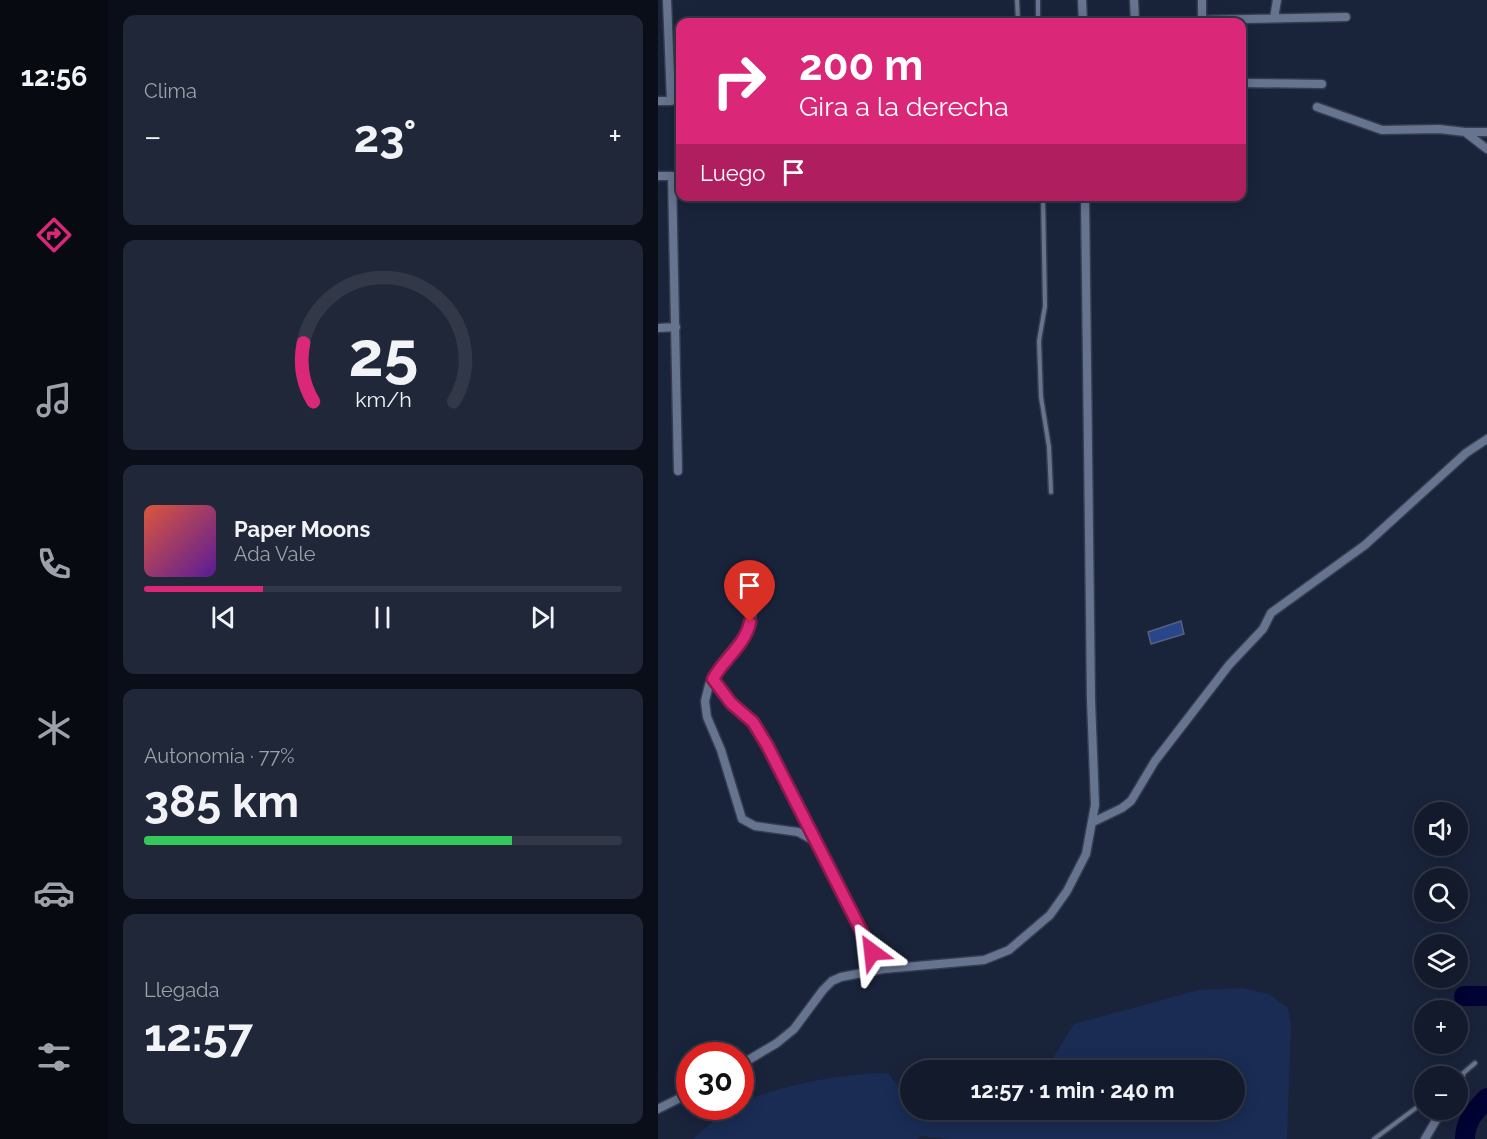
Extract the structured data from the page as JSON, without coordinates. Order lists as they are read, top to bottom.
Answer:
{
  "page": {
    "tabs": "12:56",
    "tile": [
      "Clima",
      ["Autonomía · 77%", "385 km"],
      ["Llegada", "12:57"]
    ],
    "turn": ["200 m", "Gira a la derecha"],
    "heat": ["−", "23°", "+"],
    "then": "Luego",
    "song": ["Paper Moons", "Ada Vale"],
    "map_buttons": ["+", "−"],
    "limit": "30",
    "trip": "12:57 · 1 min · 240 m",
    "gauge": ["25", "km/h"]
  }
}
